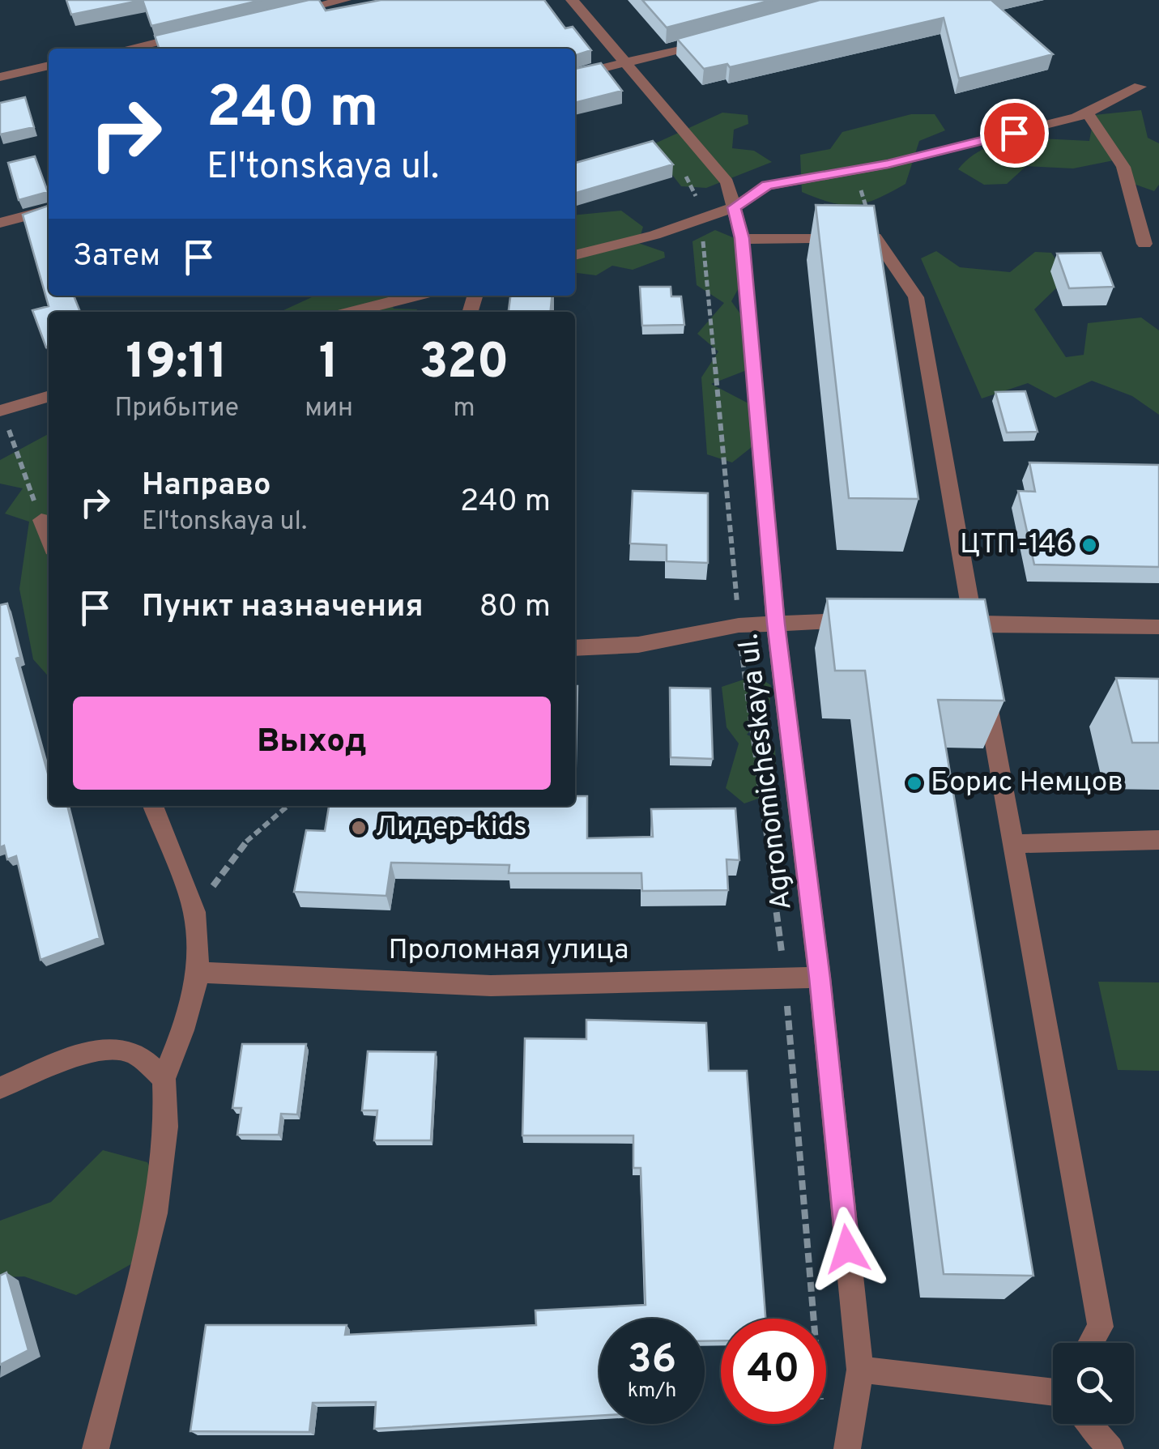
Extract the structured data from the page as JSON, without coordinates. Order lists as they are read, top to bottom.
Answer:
{
  "streets": {
    "street": ["Agronomicheskaya ul.", "Проломная улица"]
  },
  "crossings": [
    ["Agronomicheskaya ul.", "Проломная улица"]
  ],
  "places": ["ЦТП-146", "Борис Немцов", "Лидер-kids"],
  "page": {
    "turn": ["240 m", "El'tonskaya ul."],
    "then": "Затем",
    "eta": [
      "19:11",
      "Прибытие",
      "1",
      "мин",
      "320",
      "m"
    ],
    "list": [
      {
        "name": "Направо",
        "note": "El'tonskaya ul.",
        "value": "240 m"
      },
      {
        "name": "Пункт назначения",
        "value": "80 m"
      }
    ],
    "buttons": "Выход",
    "speed": "36 km/h",
    "limit": "40"
  }
}
